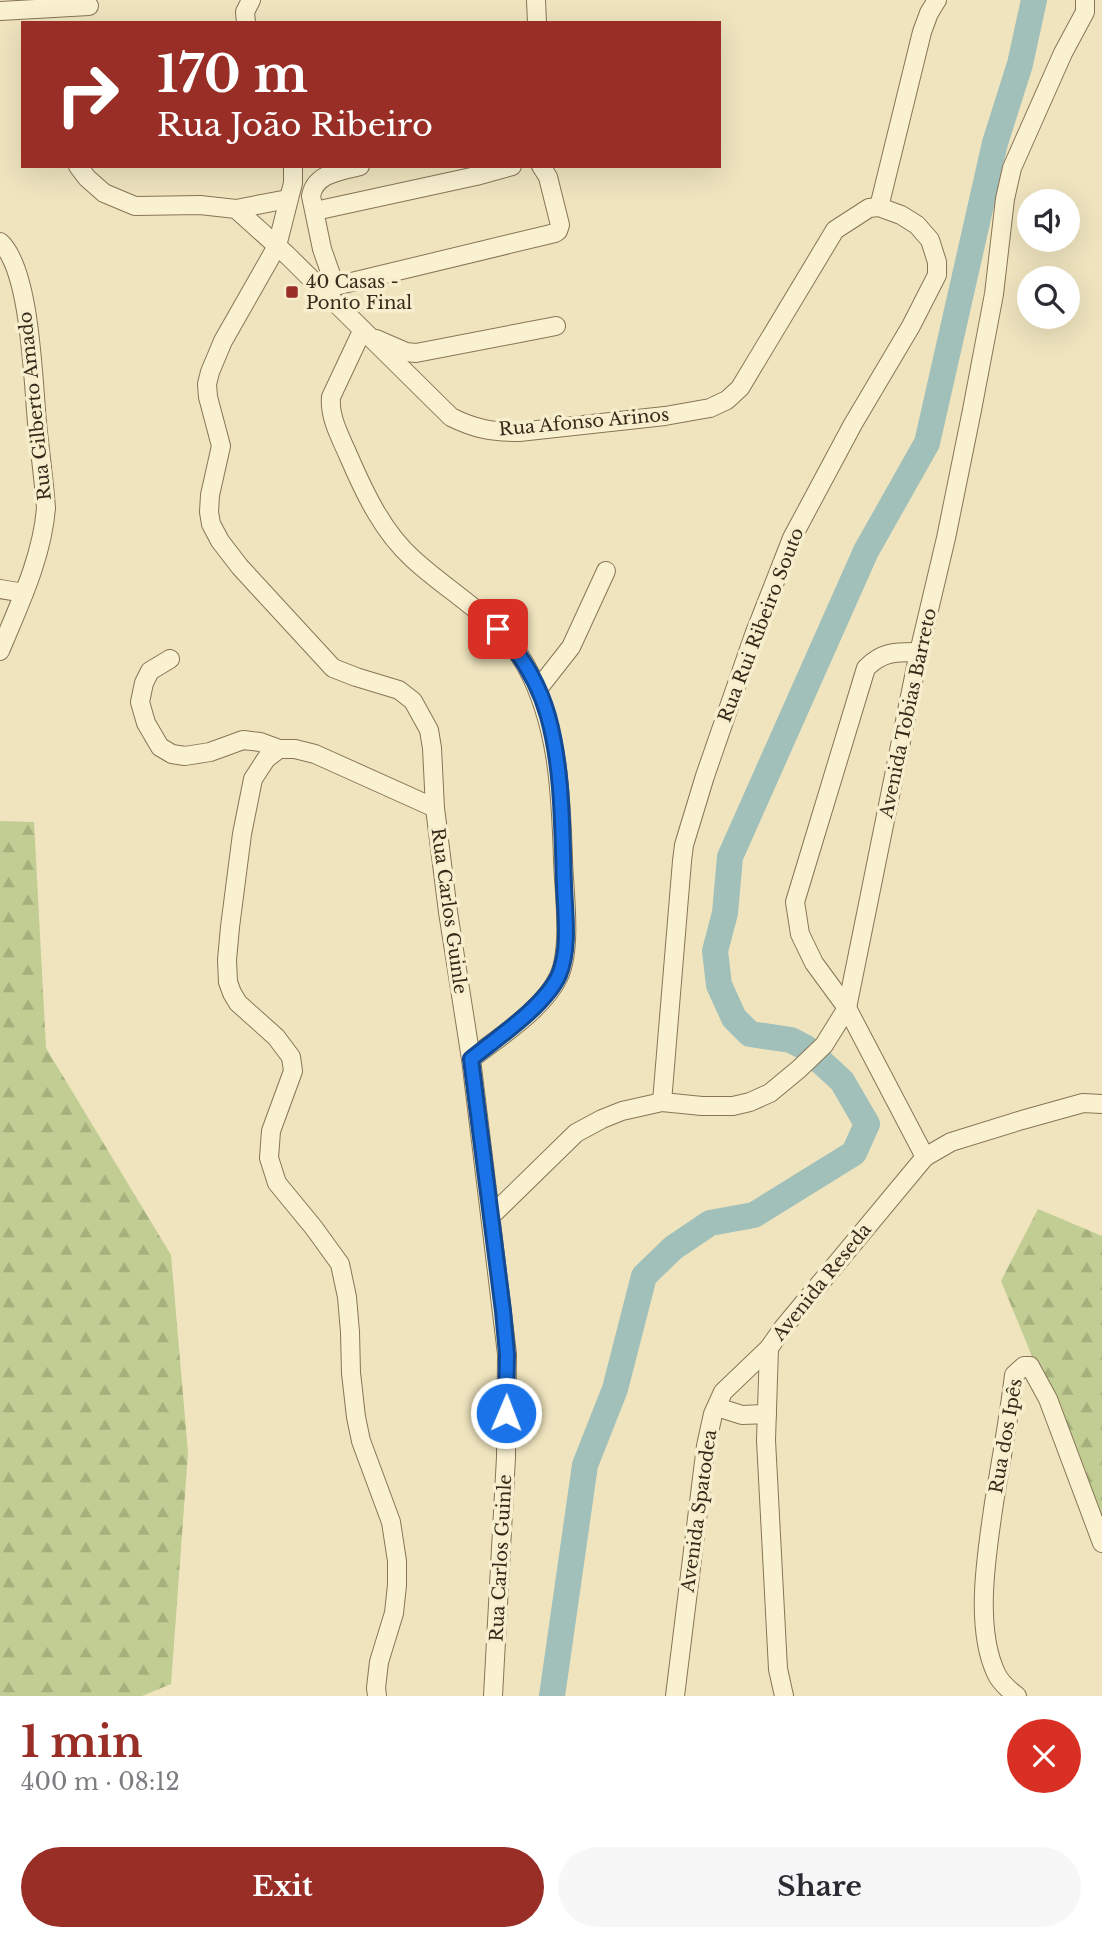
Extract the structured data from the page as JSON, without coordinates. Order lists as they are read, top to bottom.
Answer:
{
  "streets": {
    "street": [
      "Rua Gilberto Amado",
      "Rua Afonso Arinos",
      "Rua Rui Ribeiro Souto",
      "Avenida Tobias Barreto",
      "Rua Carlos Guinle",
      "Avenida Reseda",
      "Rua dos Ipês",
      "Avenida Spatodea"
    ]
  },
  "crossings": [
    ["Rua Afonso Arinos", "Rua Rui Ribeiro Souto"],
    ["Rua Afonso Arinos", "Rua Carlos Guinle"],
    ["Rua Rui Ribeiro Souto", "Avenida Tobias Barreto"],
    ["Avenida Tobias Barreto", "Rua Carlos Guinle"],
    ["Avenida Reseda", "Avenida Spatodea"]
  ],
  "places": {
    "transit": ["40 Casas - Ponto Final"]
  },
  "page": {
    "turn": ["170 m", "Rua João Ribeiro"],
    "heading": ["1 min", "400 m · 08:12"],
    "buttons": ["Exit", "Share"]
  }
}
